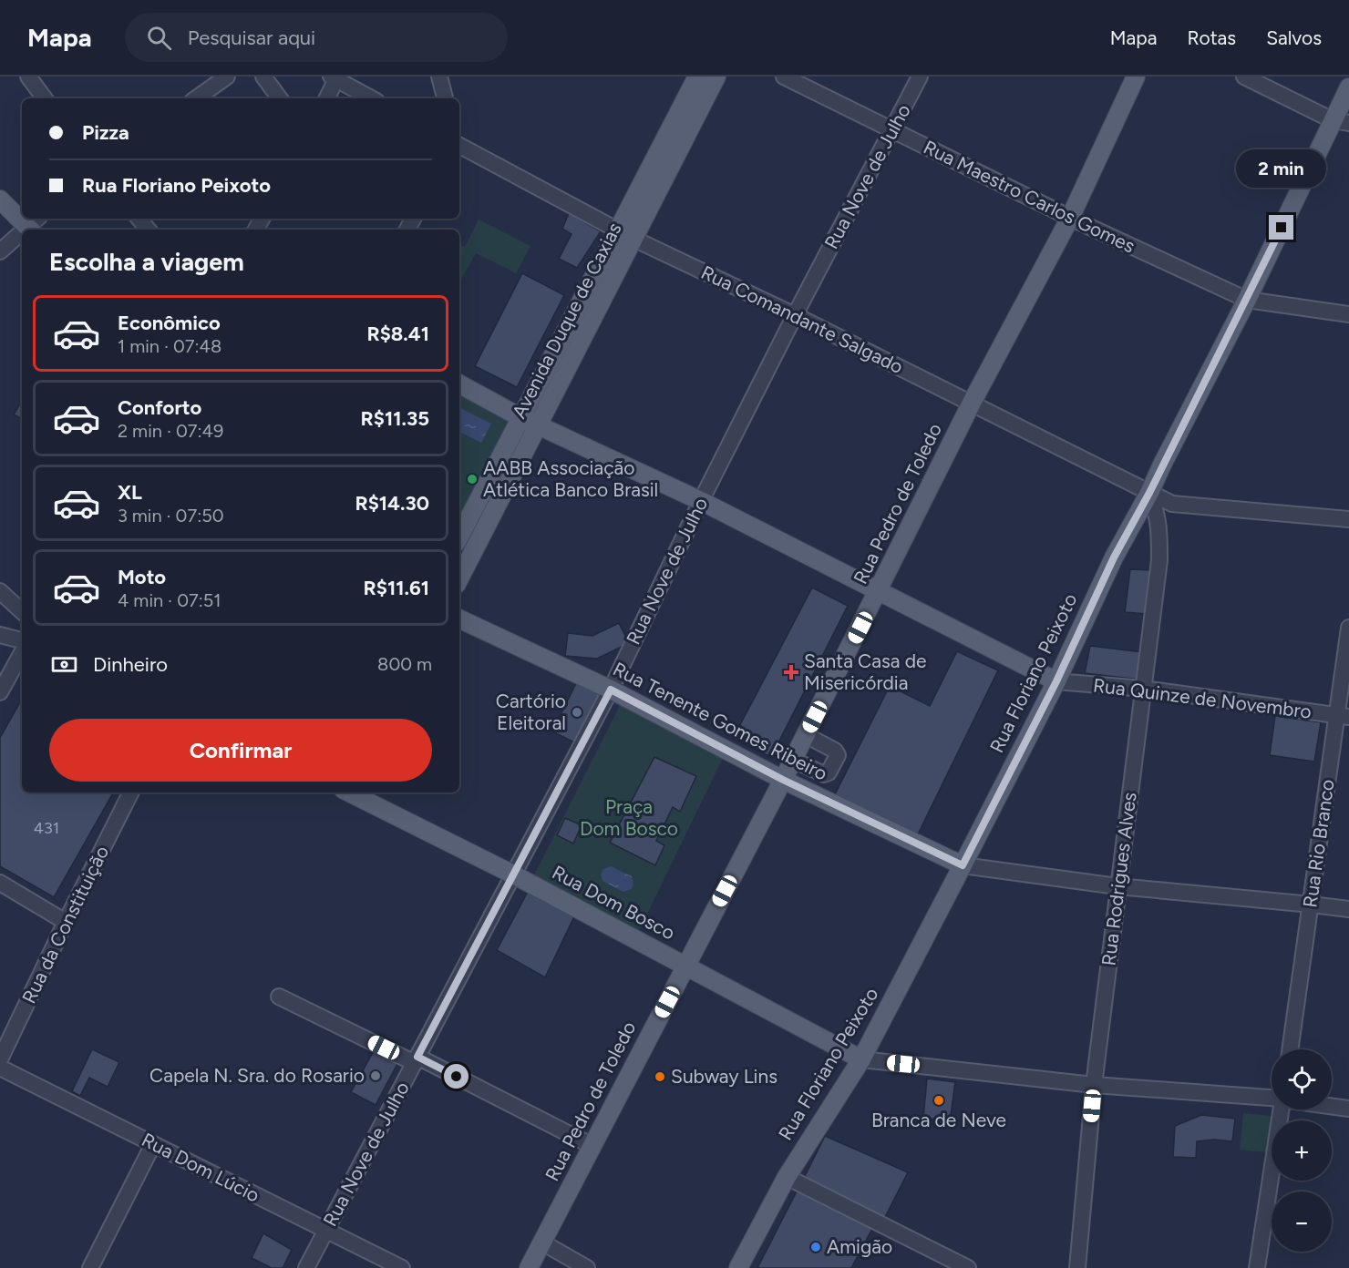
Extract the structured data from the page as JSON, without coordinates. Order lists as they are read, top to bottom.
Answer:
{
  "streets": {
    "main road": [
      "Avenida Duque de Caxias",
      "Rua Pedro de Toledo",
      "Rua Floriano Peixoto",
      "Rua Tenente Gomes Ribeiro",
      "Rua Dom Bosco"
    ],
    "street": [
      "Rua Nove de Julho",
      "Rua Maestro Carlos Gomes",
      "Rua Comandante Salgado",
      "Rua Quinze de Novembro",
      "Rua Rio Branco",
      "Rua Rodrigues Alves",
      "Rua da Constituição",
      "Rua Dom Lúcio"
    ]
  },
  "crossings": [
    ["Rua Nove de Julho", "Rua Maestro Carlos Gomes"],
    ["Rua Nove de Julho", "Rua Comandante Salgado"],
    ["Rua Nove de Julho", "Rua Tenente Gomes Ribeiro"],
    ["Rua Nove de Julho", "Rua Dom Bosco"],
    ["Rua Nove de Julho", "Rua Dom Lúcio"],
    ["Rua Maestro Carlos Gomes", "Rua Pedro de Toledo"],
    ["Rua Maestro Carlos Gomes", "Rua Floriano Peixoto"],
    ["Rua Comandante Salgado", "Avenida Duque de Caxias"],
    ["Rua Comandante Salgado", "Rua Pedro de Toledo"],
    ["Rua Comandante Salgado", "Rua Floriano Peixoto"],
    ["Rua Comandante Salgado", "Rua Rodrigues Alves"],
    ["Rua Pedro de Toledo", "Rua Tenente Gomes Ribeiro"],
    ["Rua Pedro de Toledo", "Rua Dom Bosco"],
    ["Rua Floriano Peixoto", "Rua Quinze de Novembro"],
    ["Rua Floriano Peixoto", "Rua Tenente Gomes Ribeiro"],
    ["Rua Floriano Peixoto", "Rua Rodrigues Alves"],
    ["Rua Floriano Peixoto", "Rua Dom Bosco"],
    ["Rua Quinze de Novembro", "Rua Rio Branco"],
    ["Rua Quinze de Novembro", "Rua Rodrigues Alves"]
  ],
  "parks": ["Praça Dom Bosco"],
  "places": {
    "other": [
      "AABB Associação Atlética Banco Brasil",
      "Cartório Eleitoral",
      "Capela N. Sra. do Rosario",
      "Subway Lins",
      "Branca de Neve",
      "Amigão"
    ],
    "health": ["Santa Casa de Misericórdia"]
  },
  "house_numbers": ["431"],
  "page": {
    "header": "Mapa",
    "search": "Pesquisar aqui",
    "nav": ["Mapa", "Rotas", "Salvos"],
    "banner": ["Pizza", "Rua Floriano Peixoto"],
    "bubble": "2 min",
    "heading": "Escolha a viagem",
    "list": [
      {
        "name": "Econômico",
        "note": "1 min · 07:48",
        "value": "R$8.41"
      },
      {
        "name": "Conforto",
        "note": "2 min · 07:49",
        "value": "R$11.35"
      },
      {
        "name": "XL",
        "note": "3 min · 07:50",
        "value": "R$14.30"
      },
      {
        "name": "Moto",
        "note": "4 min · 07:51",
        "value": "R$11.61"
      }
    ],
    "pay": ["Dinheiro", "800 m"],
    "buttons": "Confirmar",
    "map_buttons": ["+", "−"]
  }
}
